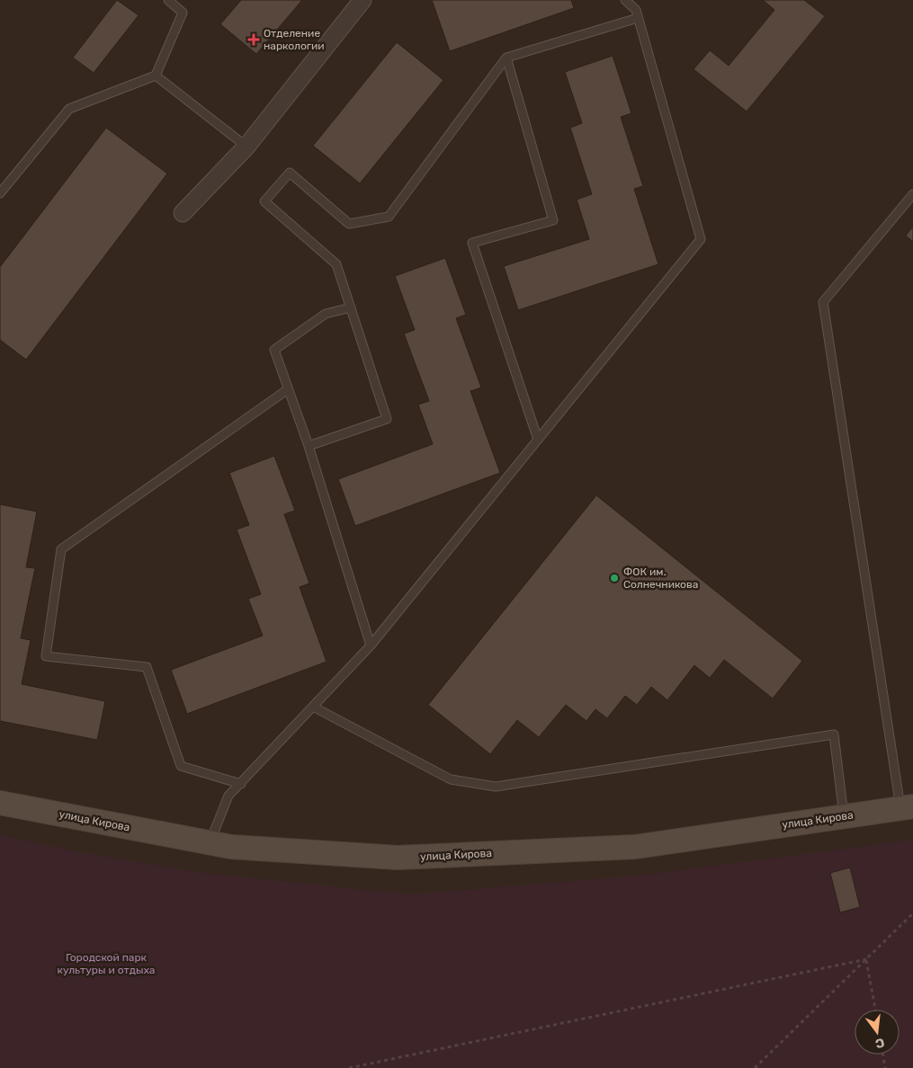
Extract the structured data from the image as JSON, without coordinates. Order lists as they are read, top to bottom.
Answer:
{
  "streets": {
    "main road": ["улица Кирова"]
  },
  "parks": ["Городской парк культуры и отдыха"],
  "places": {
    "health": ["Отделение наркологии"],
    "other": ["ФОК им. Солнечникова"]
  },
  "north": "bottom"
}
